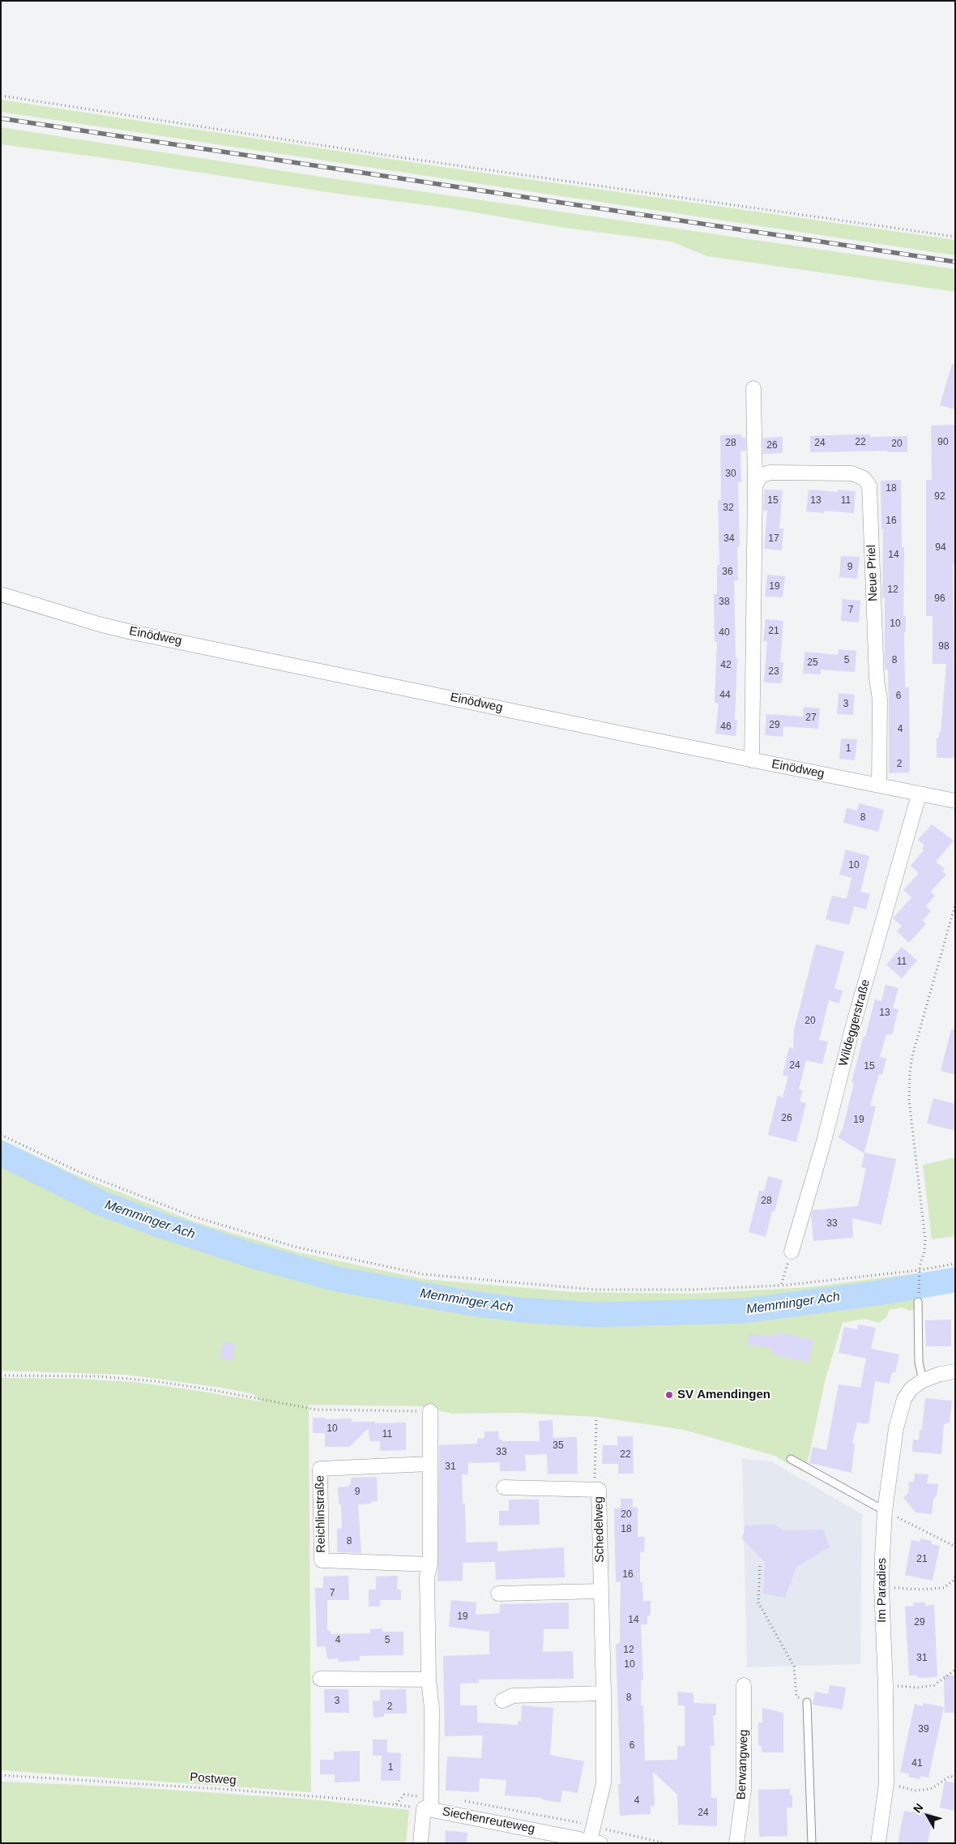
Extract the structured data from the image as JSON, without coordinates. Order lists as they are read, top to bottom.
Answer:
{
  "streets": {
    "street": [
      "Neue Priel",
      "Einödweg",
      "Wildeggerstraße",
      "Reichlinstraße",
      "Schedelweg",
      "Im Paradies",
      "Berwangweg",
      "Siechenreuteweg"
    ],
    "path": ["Postweg"]
  },
  "crossings": [
    ["Neue Priel", "Einödweg"],
    ["Einödweg", "Wildeggerstraße"],
    ["Schedelweg", "Siechenreuteweg"],
    ["Postweg", "Siechenreuteweg"]
  ],
  "water": ["Memminger Ach"],
  "places": ["SV Amendingen"],
  "house_numbers": [
    "22",
    "90",
    "28",
    "24",
    "20",
    "26",
    "30",
    "18",
    "92",
    "15",
    "13",
    "11",
    "32",
    "16",
    "34",
    "17",
    "94",
    "14",
    "9",
    "36",
    "19",
    "12",
    "96",
    "38",
    "7",
    "10",
    "21",
    "40",
    "98",
    "5",
    "8",
    "25",
    "42",
    "23",
    "44",
    "6",
    "3",
    "27",
    "29",
    "46",
    "4",
    "1",
    "2",
    "8",
    "10",
    "11",
    "13",
    "20",
    "24",
    "15",
    "26",
    "19",
    "28",
    "33",
    "10",
    "11",
    "35",
    "33",
    "22",
    "31",
    "9",
    "20",
    "18",
    "8",
    "21",
    "16",
    "7",
    "19",
    "14",
    "29",
    "4",
    "5",
    "12",
    "31",
    "10",
    "8",
    "3",
    "2",
    "39",
    "6",
    "41",
    "1",
    "4",
    "24"
  ],
  "north": "top left"
}
